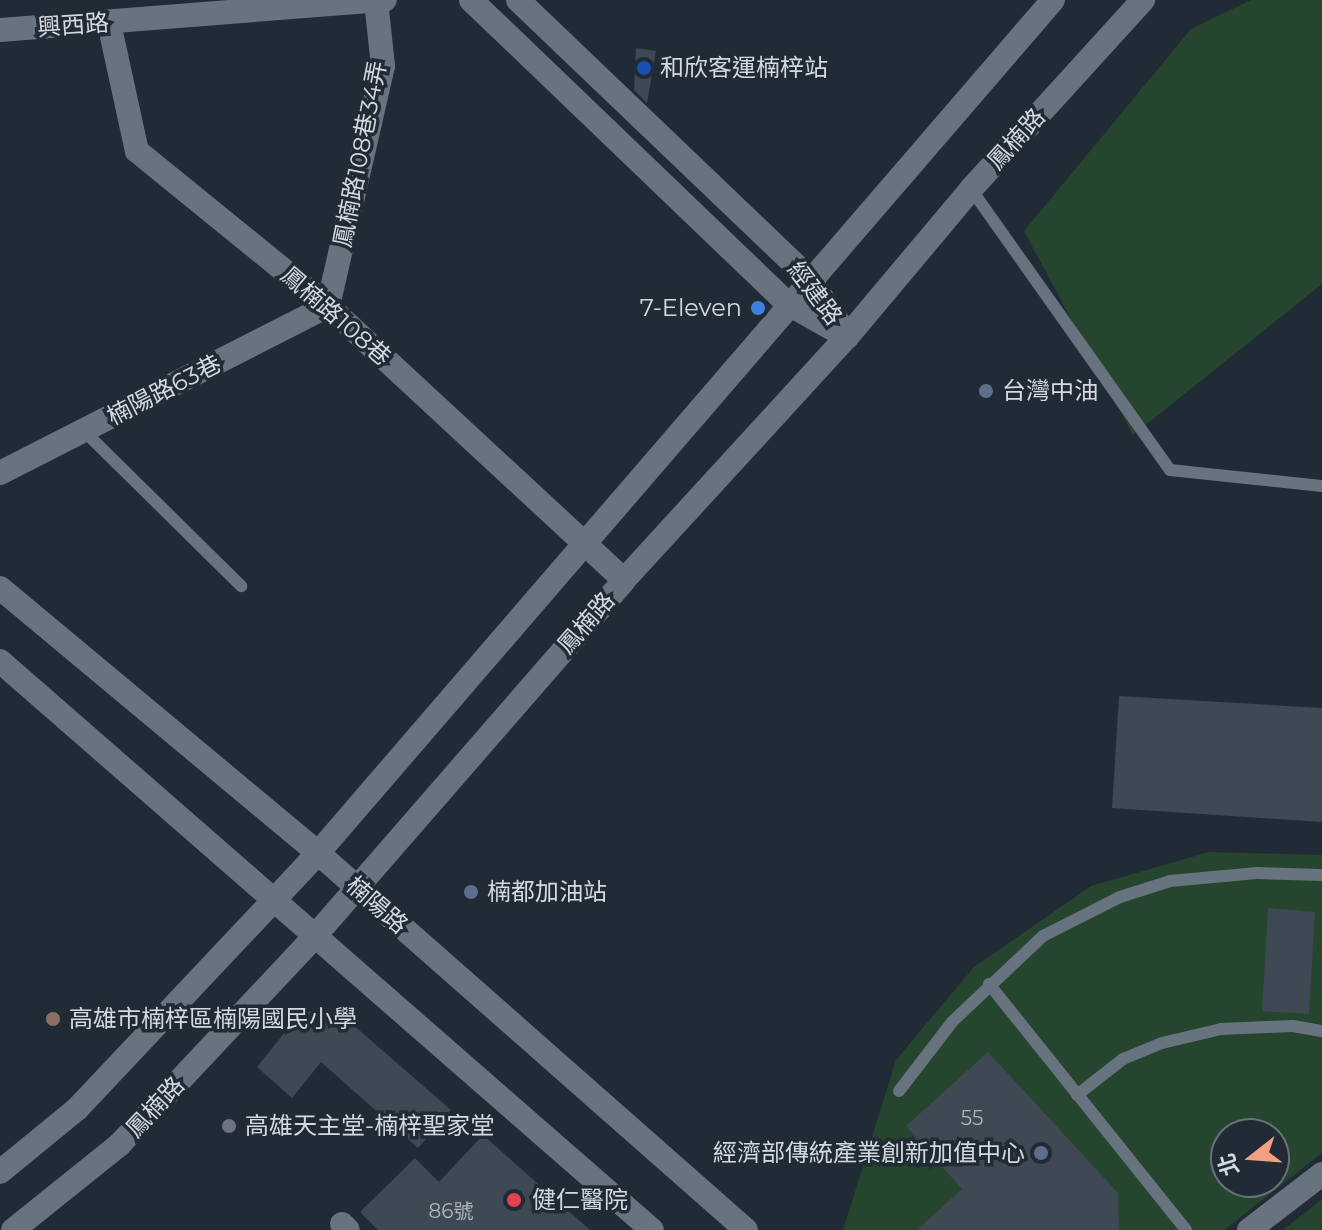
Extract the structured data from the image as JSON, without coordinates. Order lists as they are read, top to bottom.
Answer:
{
  "streets": {
    "street": [
      "興西路",
      "鳳楠路",
      "鳳楠路108巷34弄",
      "經建路",
      "鳳楠路108巷",
      "楠陽路63巷",
      "楠陽路"
    ]
  },
  "crossings": [
    ["興西路", "鳳楠路108巷34弄"],
    ["興西路", "鳳楠路108巷"],
    ["鳳楠路", "經建路"],
    ["鳳楠路", "鳳楠路108巷"],
    ["鳳楠路", "楠陽路"],
    ["鳳楠路108巷34弄", "鳳楠路108巷"],
    ["鳳楠路108巷34弄", "楠陽路63巷"],
    ["鳳楠路108巷", "楠陽路63巷"]
  ],
  "places": [
    "和欣客運楠梓站",
    "7-Eleven",
    "台灣中油",
    "楠都加油站",
    "高雄市楠梓區楠陽國民小學",
    "高雄天主堂-楠梓聖家堂",
    "經濟部傳統產業創新加值中心",
    "健仁醫院"
  ],
  "house_numbers": ["55", "86號"],
  "north": "left"
}
